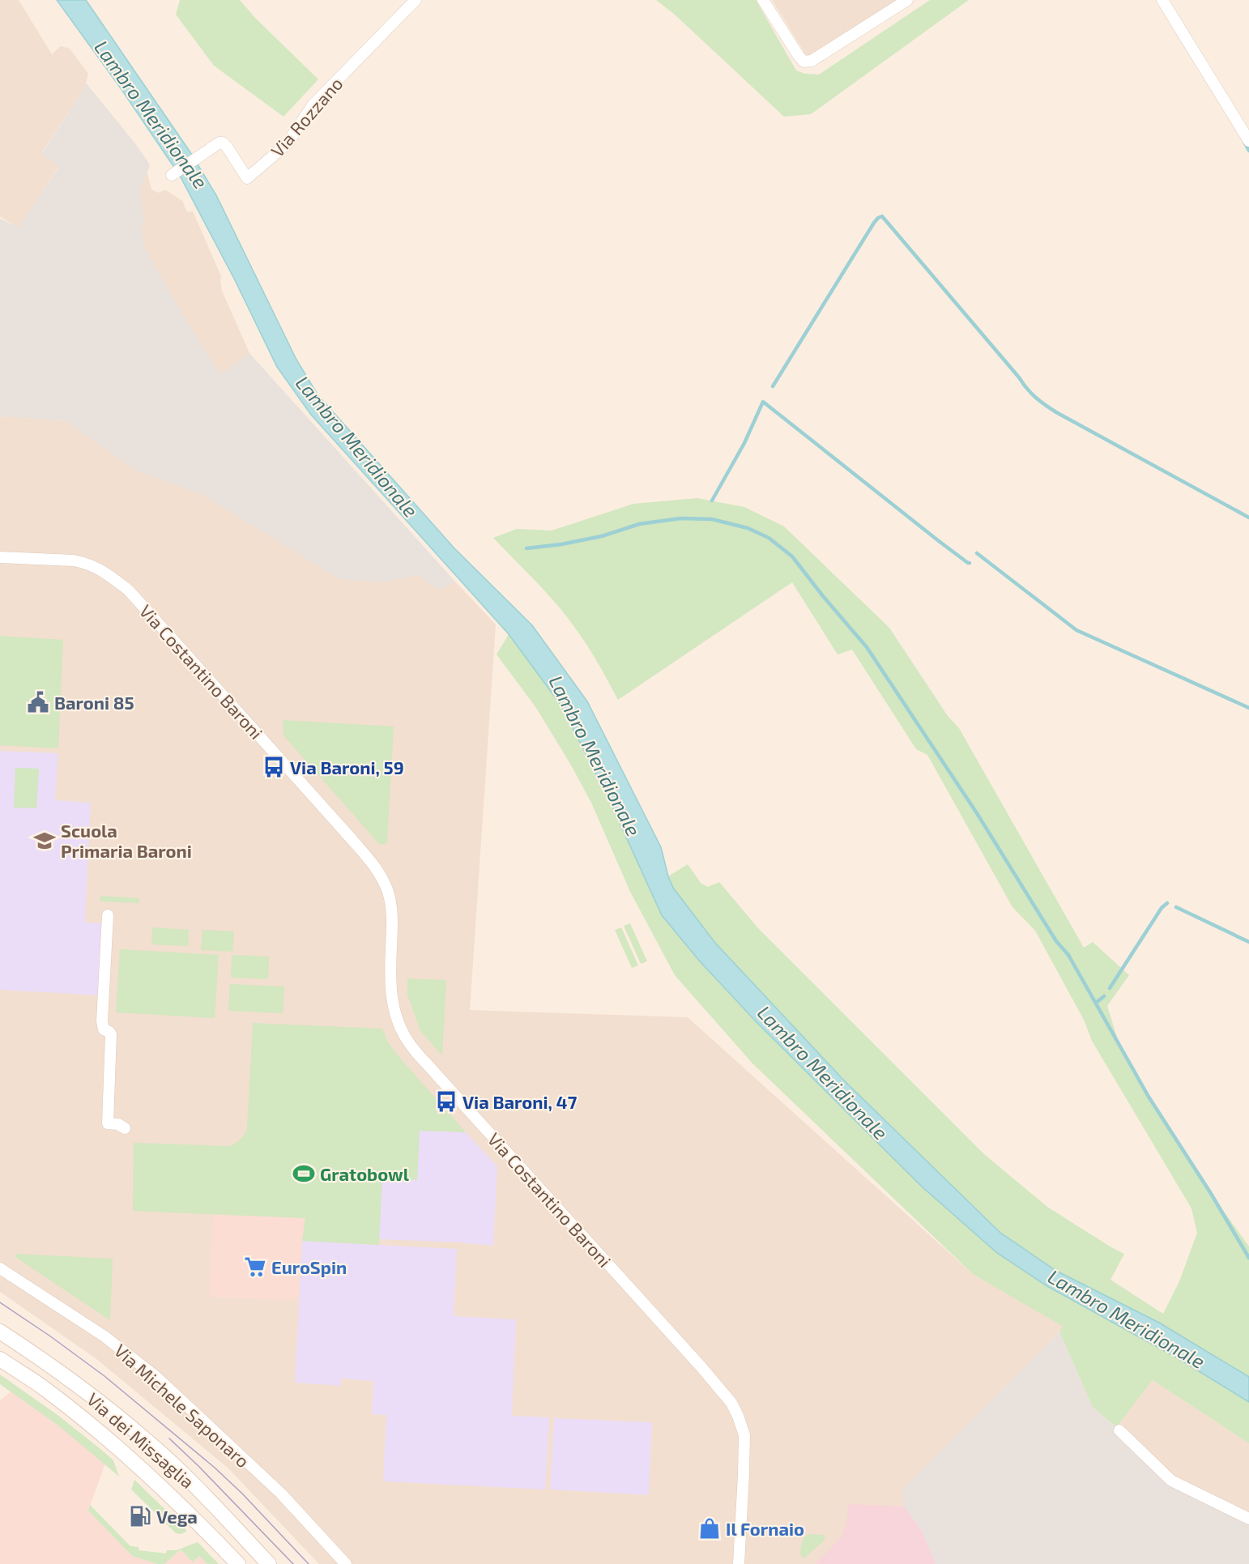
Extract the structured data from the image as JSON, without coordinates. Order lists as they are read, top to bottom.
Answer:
{
  "streets": {
    "main road": ["Via dei Missaglia"],
    "street": ["Via Rozzano", "Via Costantino Baroni", "Via Michele Saponaro"]
  },
  "water": ["Lambro Meridionale"],
  "places": {
    "public building": ["Baroni 85"],
    "bus stop": ["Via Baroni, 59", "Via Baroni, 47"],
    "school or university": ["Scuola Primaria Baroni"],
    "sports": ["Gratobowl"],
    "supermarket": ["EuroSpin"],
    "fuel station": ["Vega"],
    "shop": ["Il Fornaio"]
  }
}
